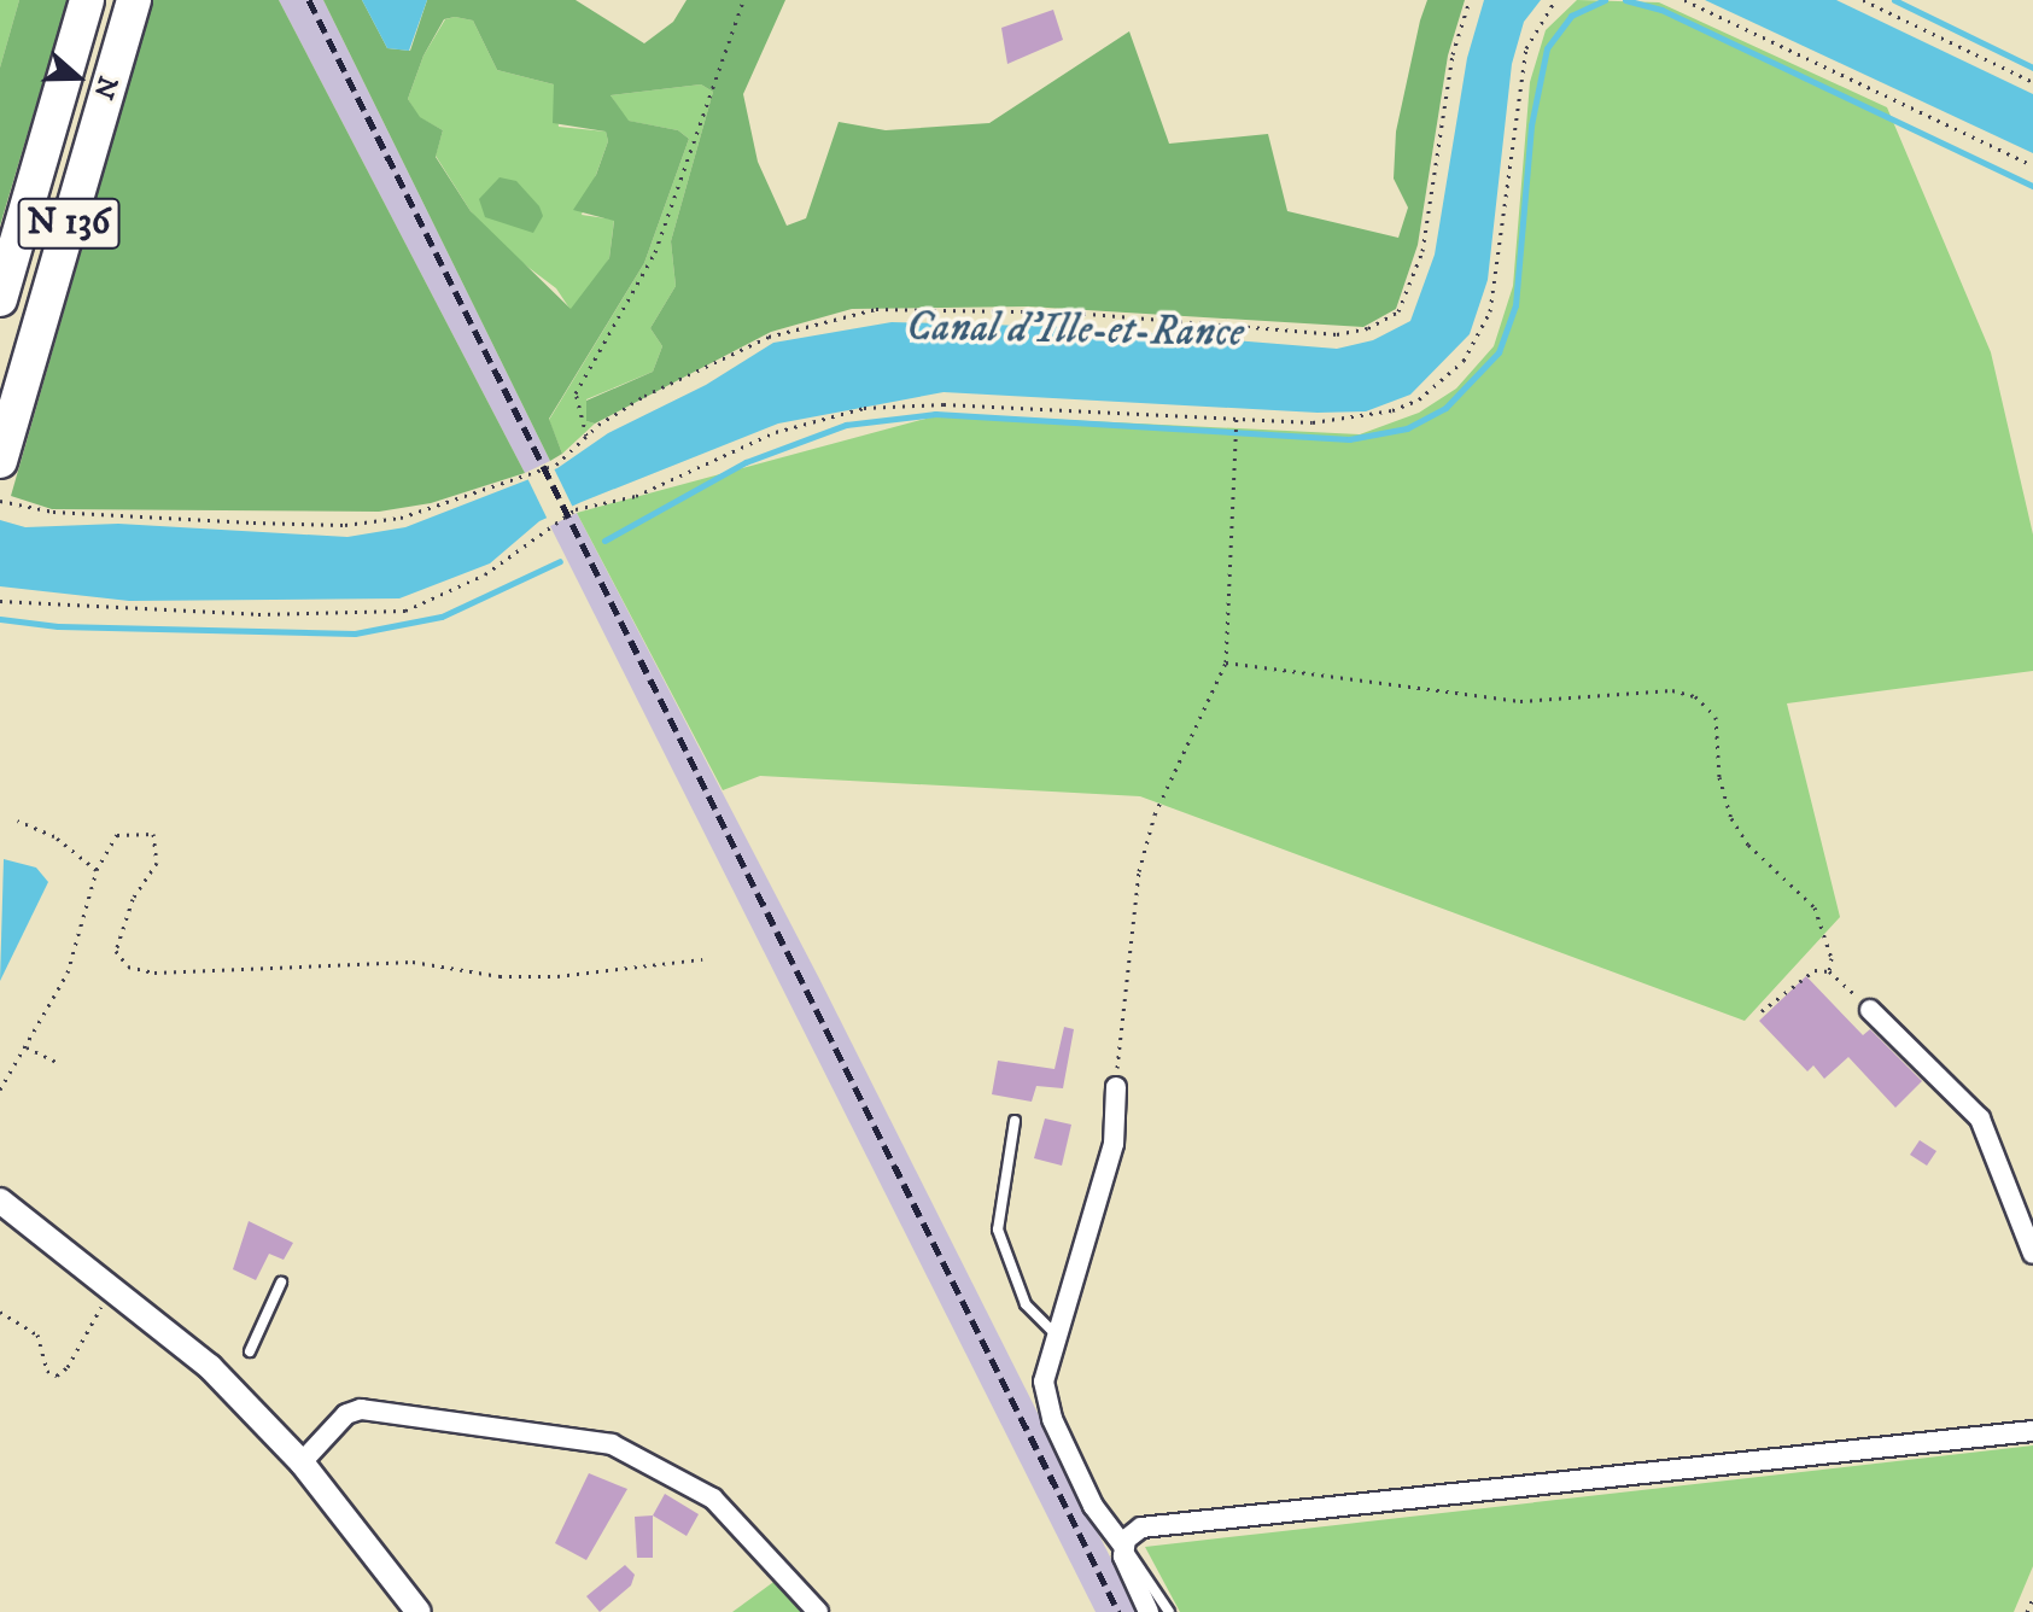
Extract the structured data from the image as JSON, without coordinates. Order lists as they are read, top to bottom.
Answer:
{
  "streets": {
    "highway": ["N 136"]
  },
  "water": ["Canal d'Ille-et-Rance"],
  "north": "right"
}
